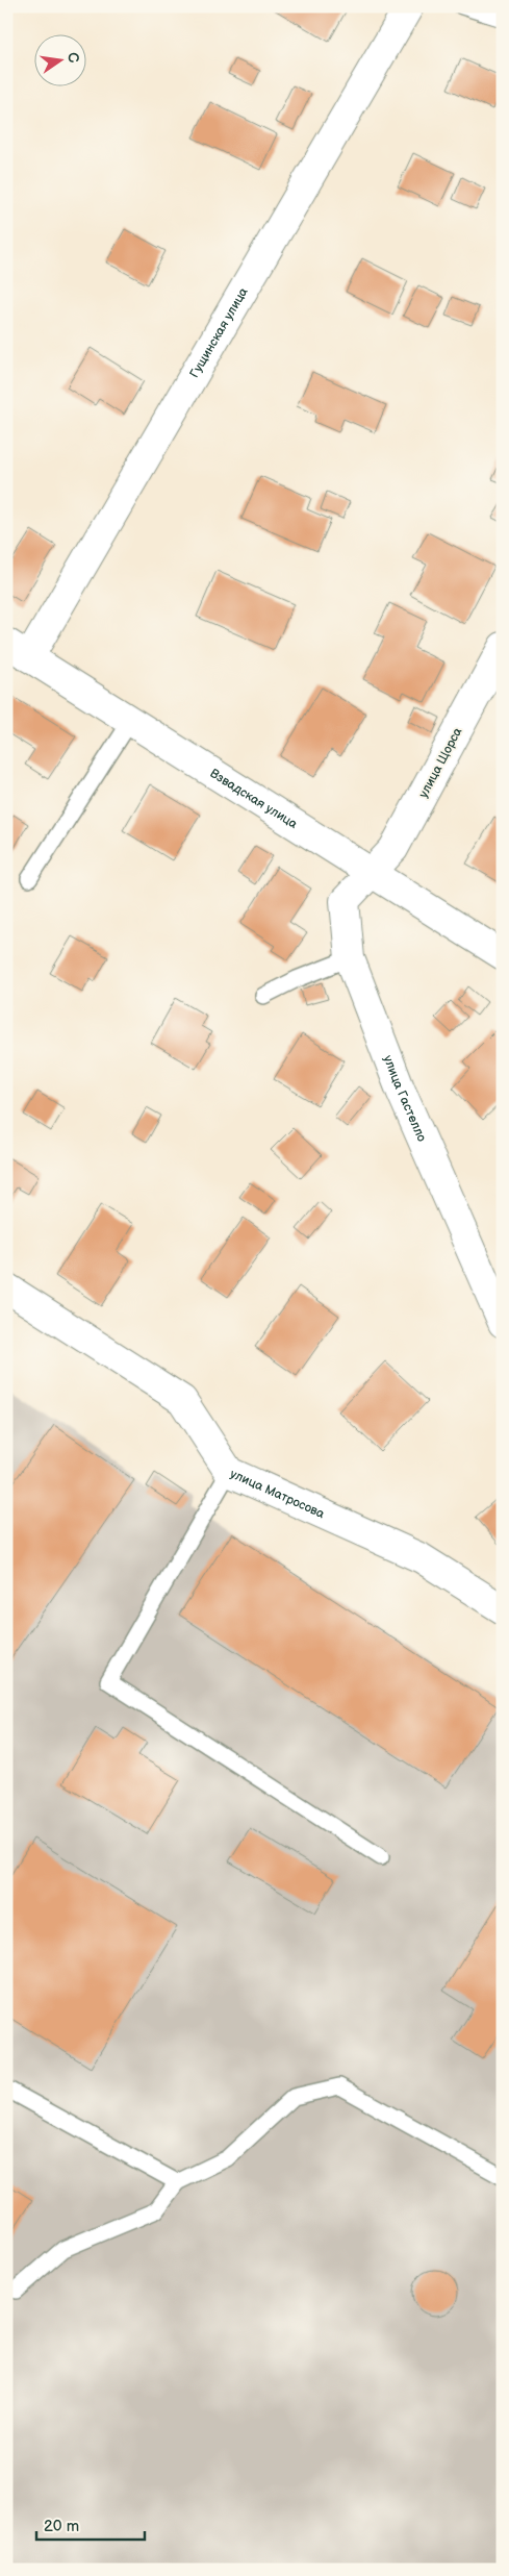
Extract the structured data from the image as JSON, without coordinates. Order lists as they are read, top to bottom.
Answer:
{
  "streets": {
    "street": [
      "Гущинская улица",
      "улица Щорса",
      "Взвадская улица",
      "улица Гастелло",
      "улица Матросова"
    ]
  },
  "crossings": [
    ["Гущинская улица", "Взвадская улица"],
    ["улица Щорса", "Взвадская улица"],
    ["улица Щорса", "улица Гастелло"],
    ["Взвадская улица", "улица Гастелло"]
  ],
  "scale_bar": "20 m",
  "north": "right"
}
